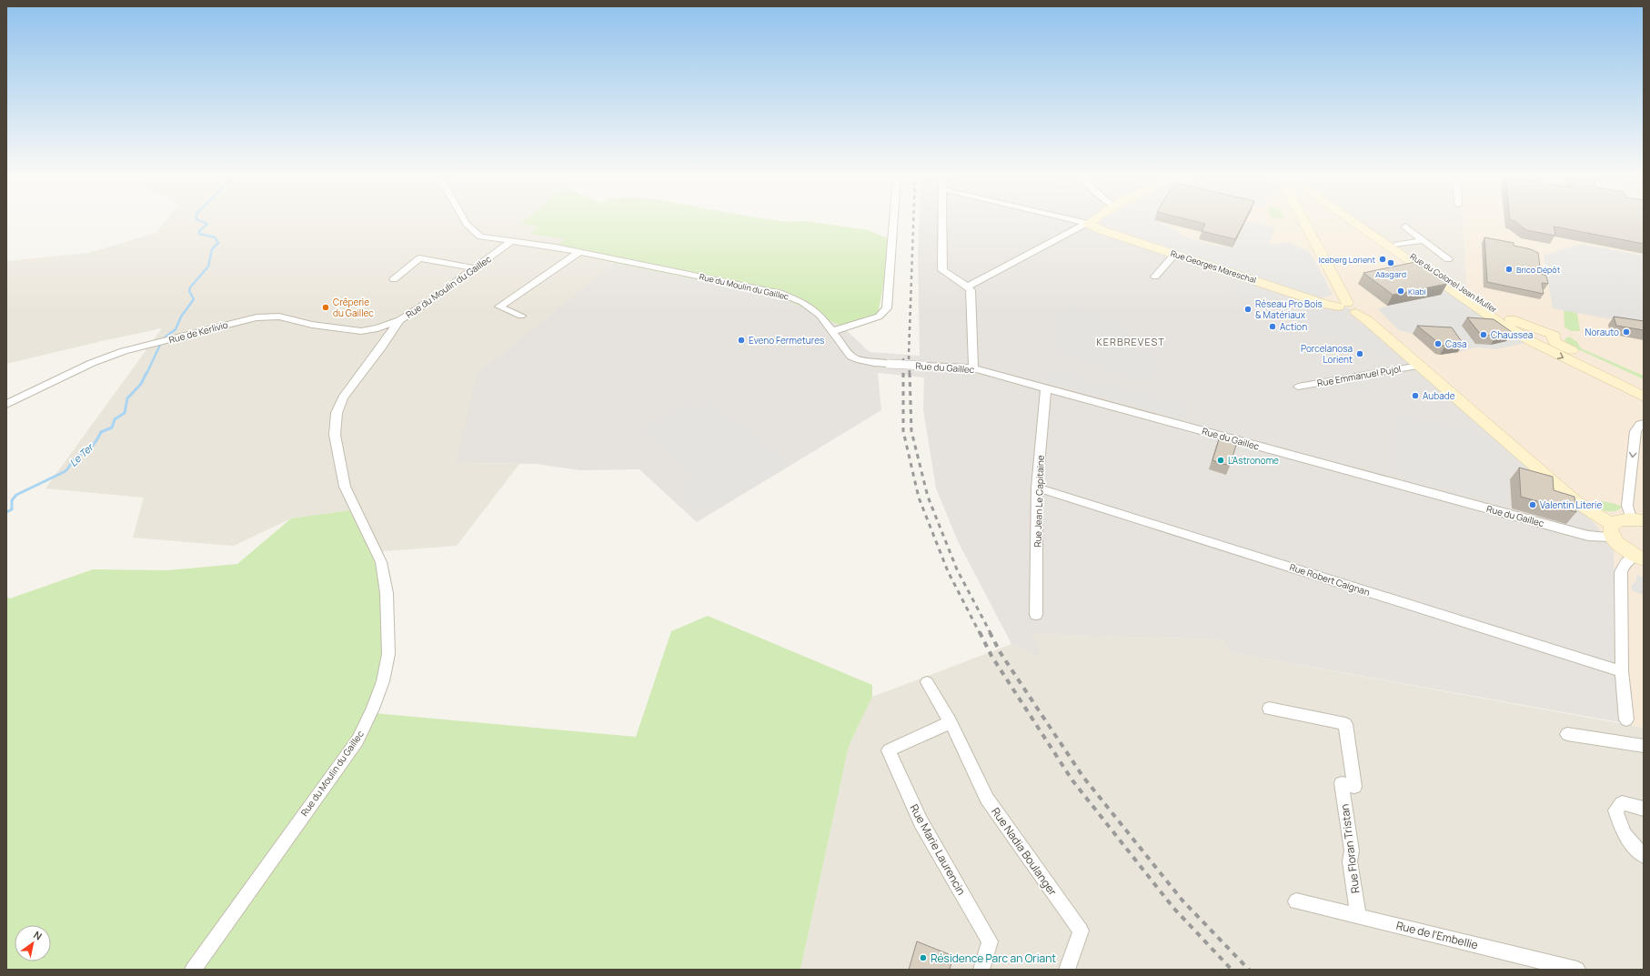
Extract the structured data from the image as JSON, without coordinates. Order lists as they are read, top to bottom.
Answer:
{
  "streets": {
    "main road": ["Rue Georges Mareschal", "Rue du Colonel Jean Muller"],
    "street": [
      "Rue du Moulin du Gaillec",
      "Rue de Kerlivio",
      "Rue du Gaillec",
      "Rue Emmanuel Pujol",
      "Rue Jean Le Capitaine",
      "Rue Robert Caignan",
      "Rue Floran Tristan",
      "Rue Marie Laurencin",
      "Rue Nadia Boulanger",
      "Rue de l'Embellie"
    ]
  },
  "crossings": [
    ["Rue du Moulin du Gaillec", "Rue de Kerlivio"],
    ["Rue du Moulin du Gaillec", "Rue du Gaillec"],
    ["Rue du Gaillec", "Rue Jean Le Capitaine"],
    ["Rue Jean Le Capitaine", "Rue Robert Caignan"],
    ["Rue Floran Tristan", "Rue de l'Embellie"],
    ["Rue Marie Laurencin", "Rue Nadia Boulanger"]
  ],
  "districts": ["KERBREVEST"],
  "water": ["Le Ter"],
  "places": [
    "Iceberg Lorient",
    "Aäsgard",
    "Brico Dépôt",
    "Kiabi",
    "Crêperie du Gaillec",
    "Réseau Pro Bois & Matériaux",
    "Action",
    "Norauto",
    "Chaussea",
    "Eveno Fermetures",
    "Casa",
    "Porcelanosa Lorient",
    "Aubade",
    "L'Astronome",
    "Valentin Literie",
    "Résidence Parc an Oriant"
  ],
  "north": "top right"
}
